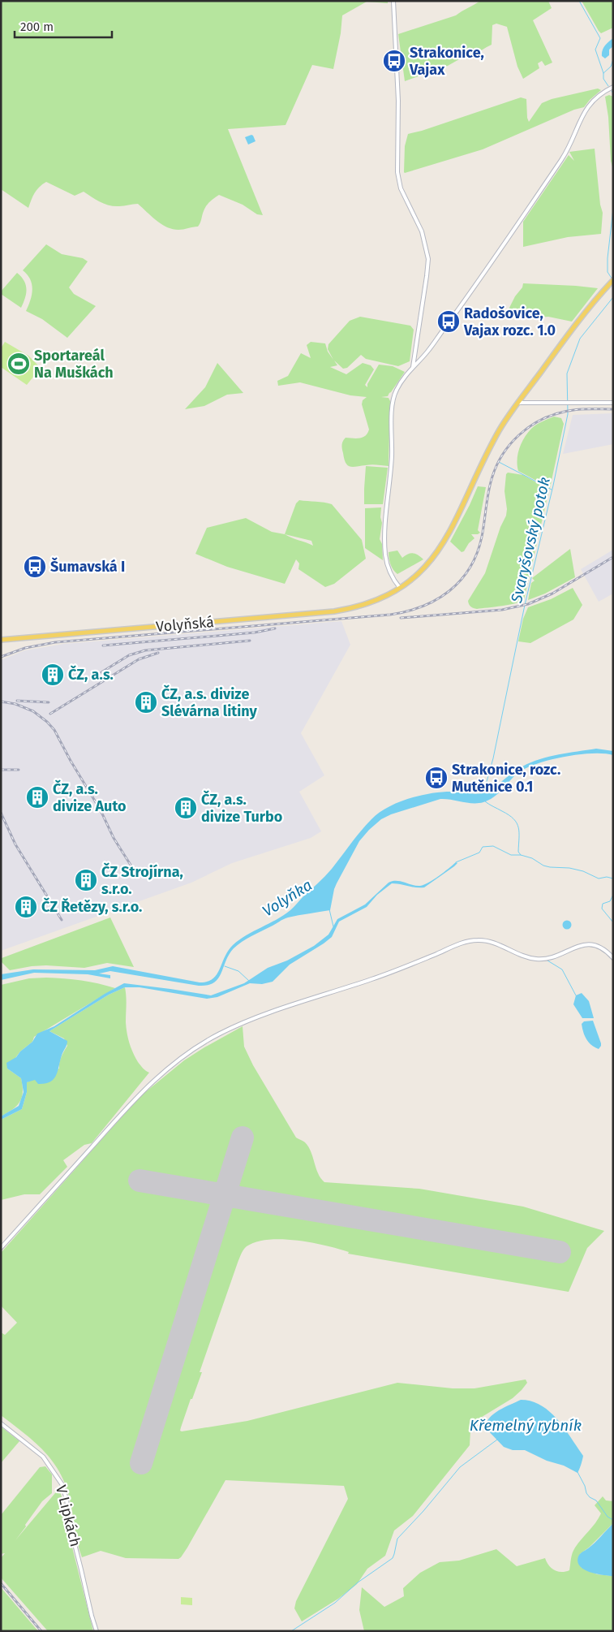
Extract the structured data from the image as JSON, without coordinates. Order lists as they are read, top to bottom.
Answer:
{
  "streets": {
    "main road": ["Volyňská"],
    "street": ["V Lipkách"]
  },
  "water": ["Svaryšovský potok", "Volyňka", "Křemelný rybník"],
  "places": {
    "bus stop": [
      "Strakonice, Vajax",
      "Radošovice, Vajax rozc. 1.0",
      "Šumavská I",
      "Strakonice, rozc. Mutěnice 0.1"
    ],
    "sports": ["Sportareál Na Muškách"],
    "building": [
      "ČZ, a.s.",
      "ČZ, a.s. divize Slévárna litiny",
      "ČZ, a.s. divize Auto",
      "ČZ, a.s. divize Turbo",
      "ČZ Strojírna, s.r.o.",
      "ČZ Řetězy, s.r.o."
    ]
  },
  "scale_bar": "200 m"
}
